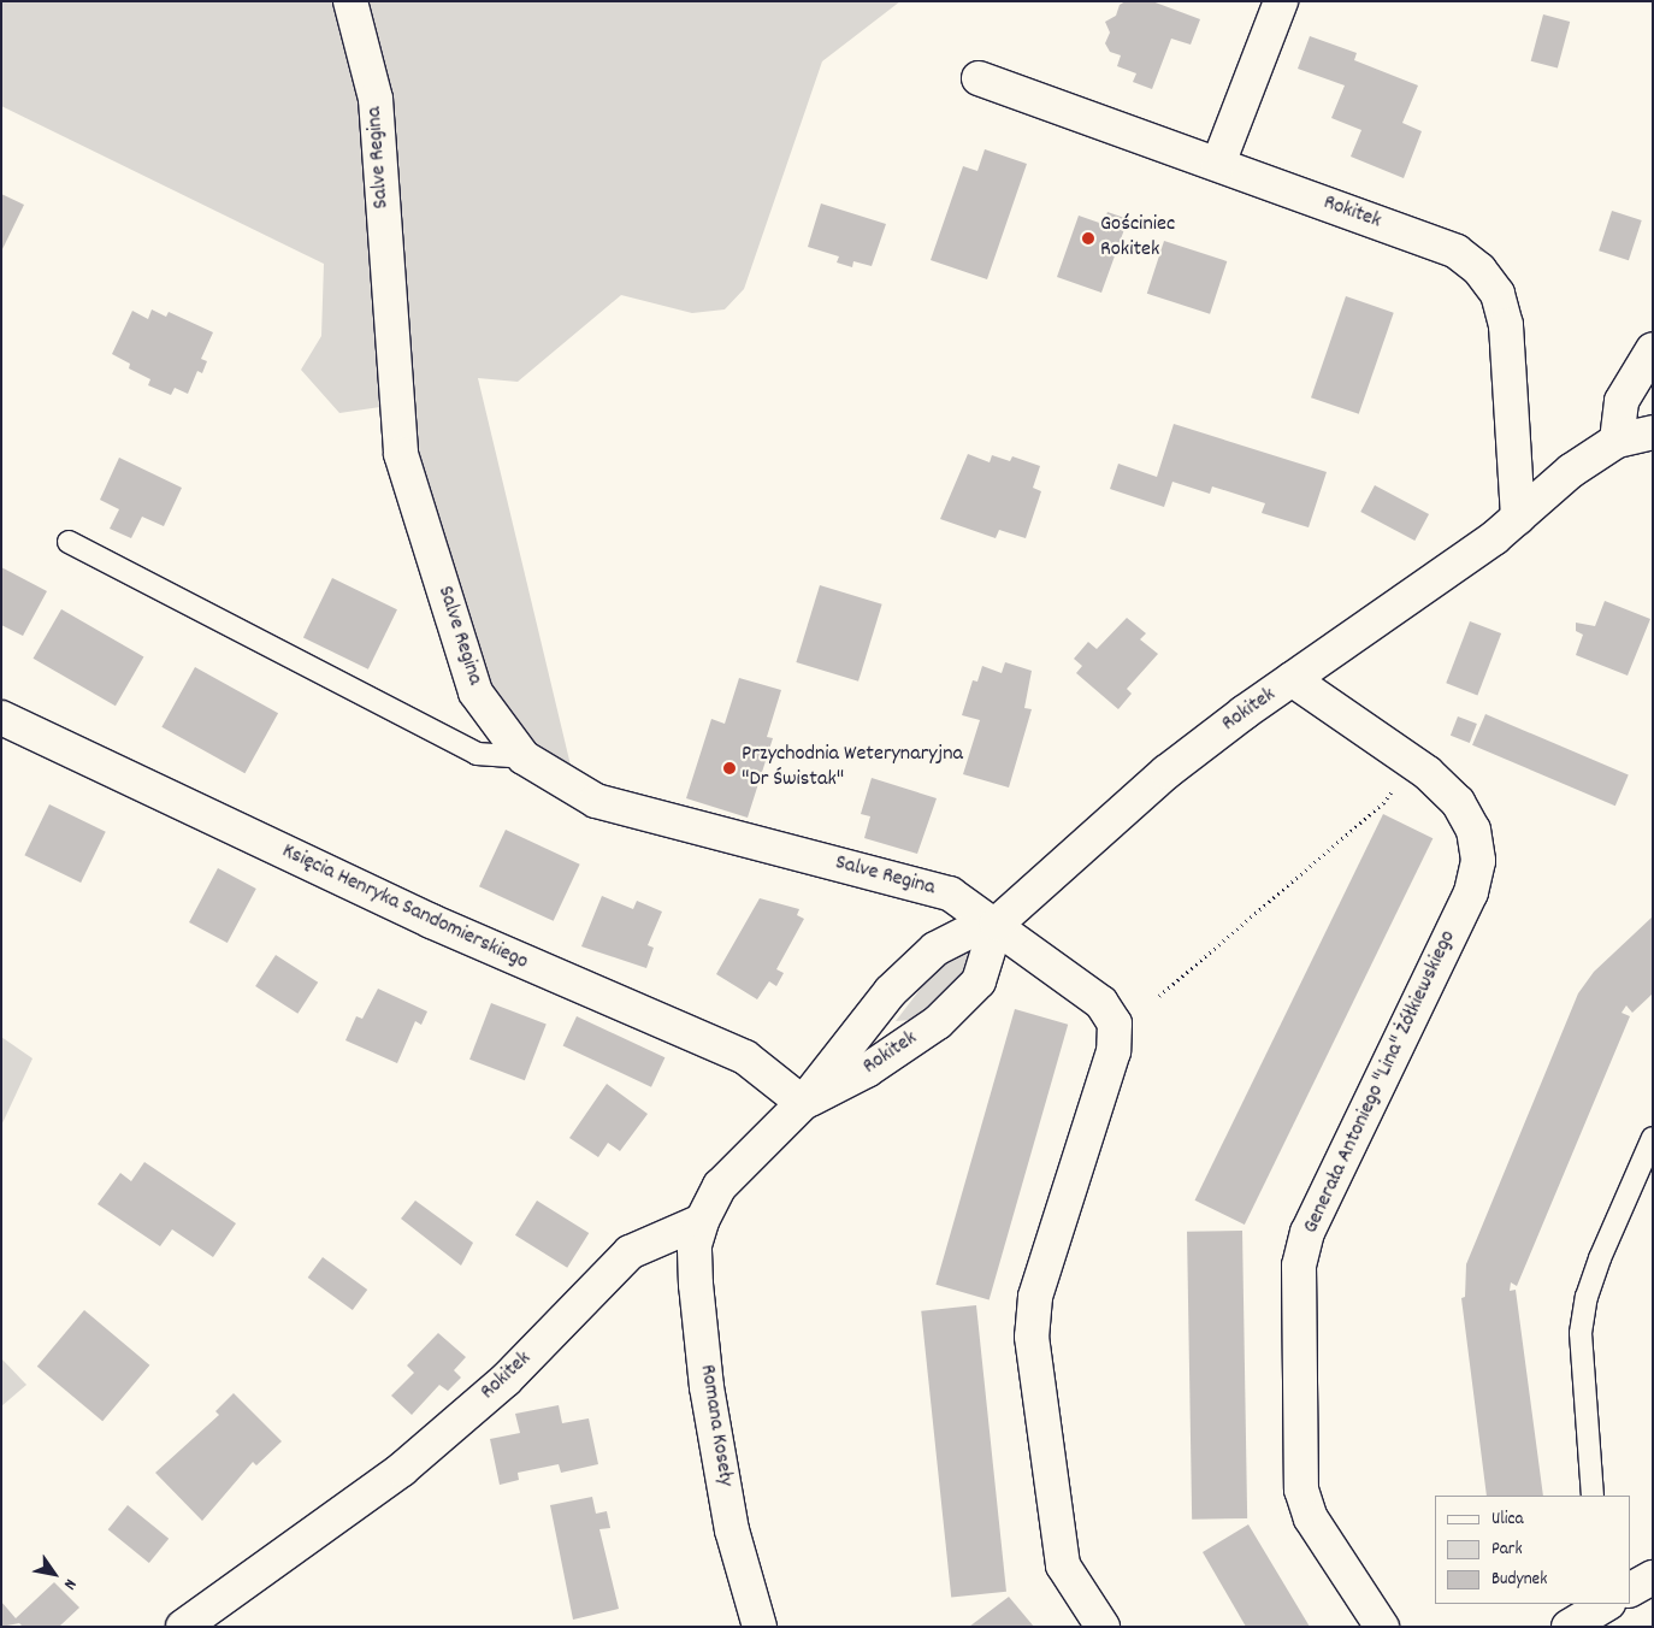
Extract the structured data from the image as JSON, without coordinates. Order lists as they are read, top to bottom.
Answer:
{
  "streets": {
    "street": [
      "Salve Regina",
      "Rokitek",
      "Księcia Henryka Sandomierskiego",
      "Generała Antoniego \"Lina\" Żółkiewskiego",
      "Romana Koseły"
    ]
  },
  "crossings": [
    ["Salve Regina", "Rokitek"],
    ["Rokitek", "Księcia Henryka Sandomierskiego"],
    ["Rokitek", "Generała Antoniego \"Lina\" Żółkiewskiego"],
    ["Rokitek", "Romana Koseły"]
  ],
  "places": ["Gościniec Rokitek", "Przychodnia Weterynaryjna \"Dr Świstak\""],
  "legend": ["Ulica", "Park", "Budynek"],
  "north": "bottom right"
}
